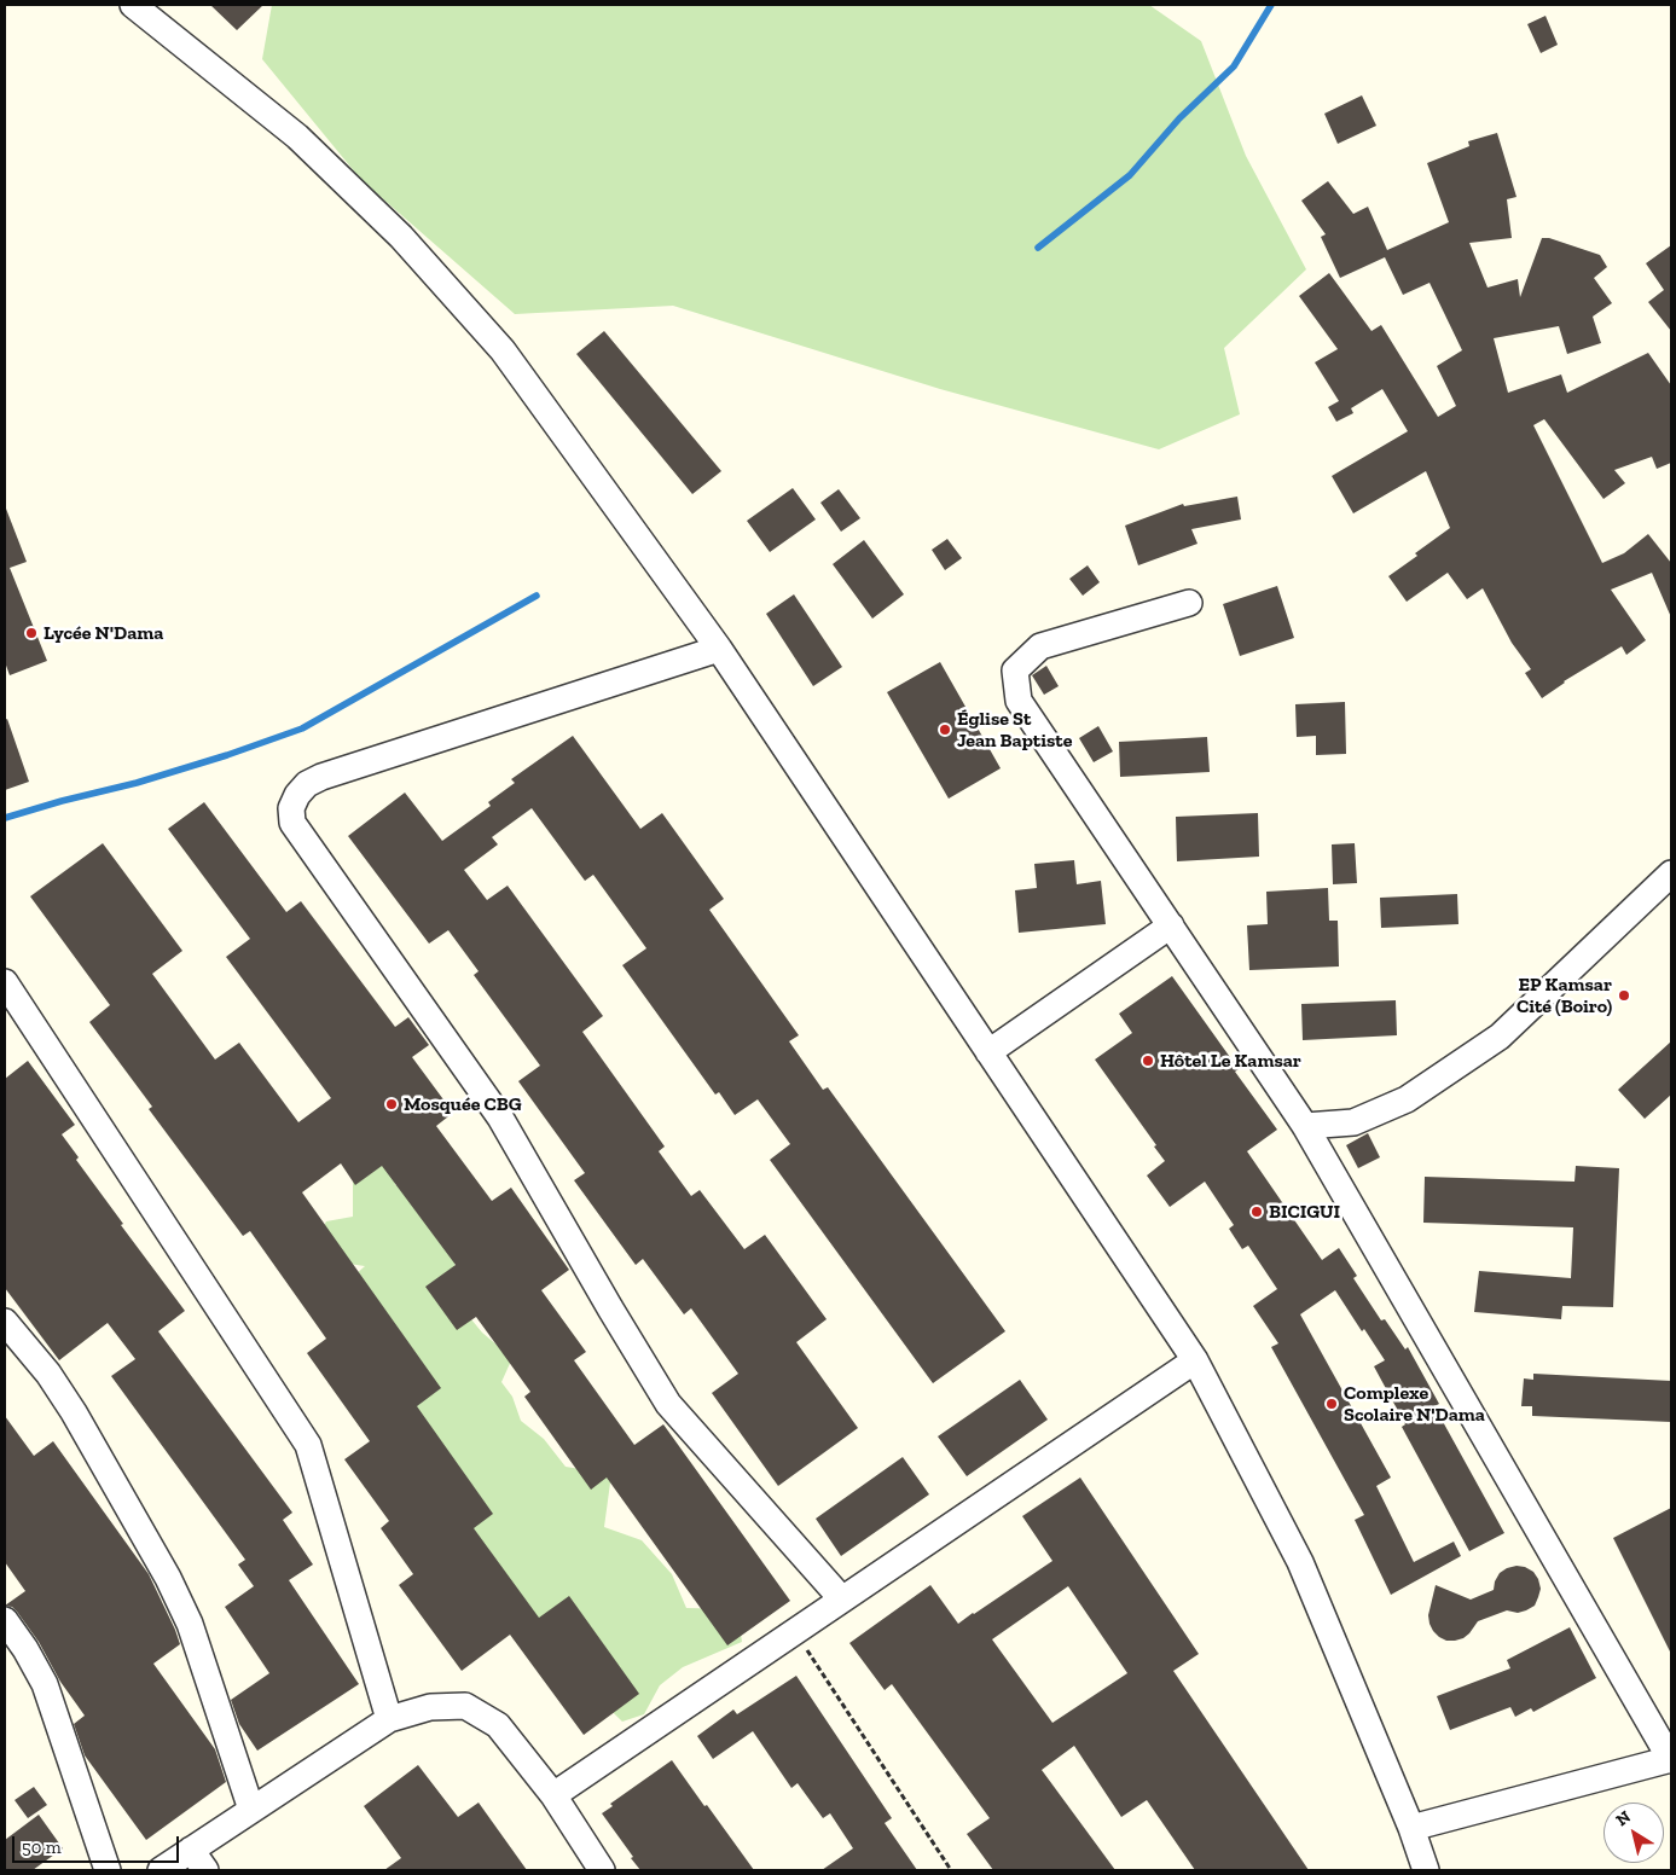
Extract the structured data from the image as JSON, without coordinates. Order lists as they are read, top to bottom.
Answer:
{
  "places": [
    "Lycée N'Dama",
    "Église St Jean Baptiste",
    "EP Kamsar Cité (Boiro)",
    "Hôtel Le Kamsar",
    "Mosquée CBG",
    "BICIGUI",
    "Complexe Scolaire N'Dama"
  ],
  "scale_bar": "50 m",
  "north": "top left"
}
